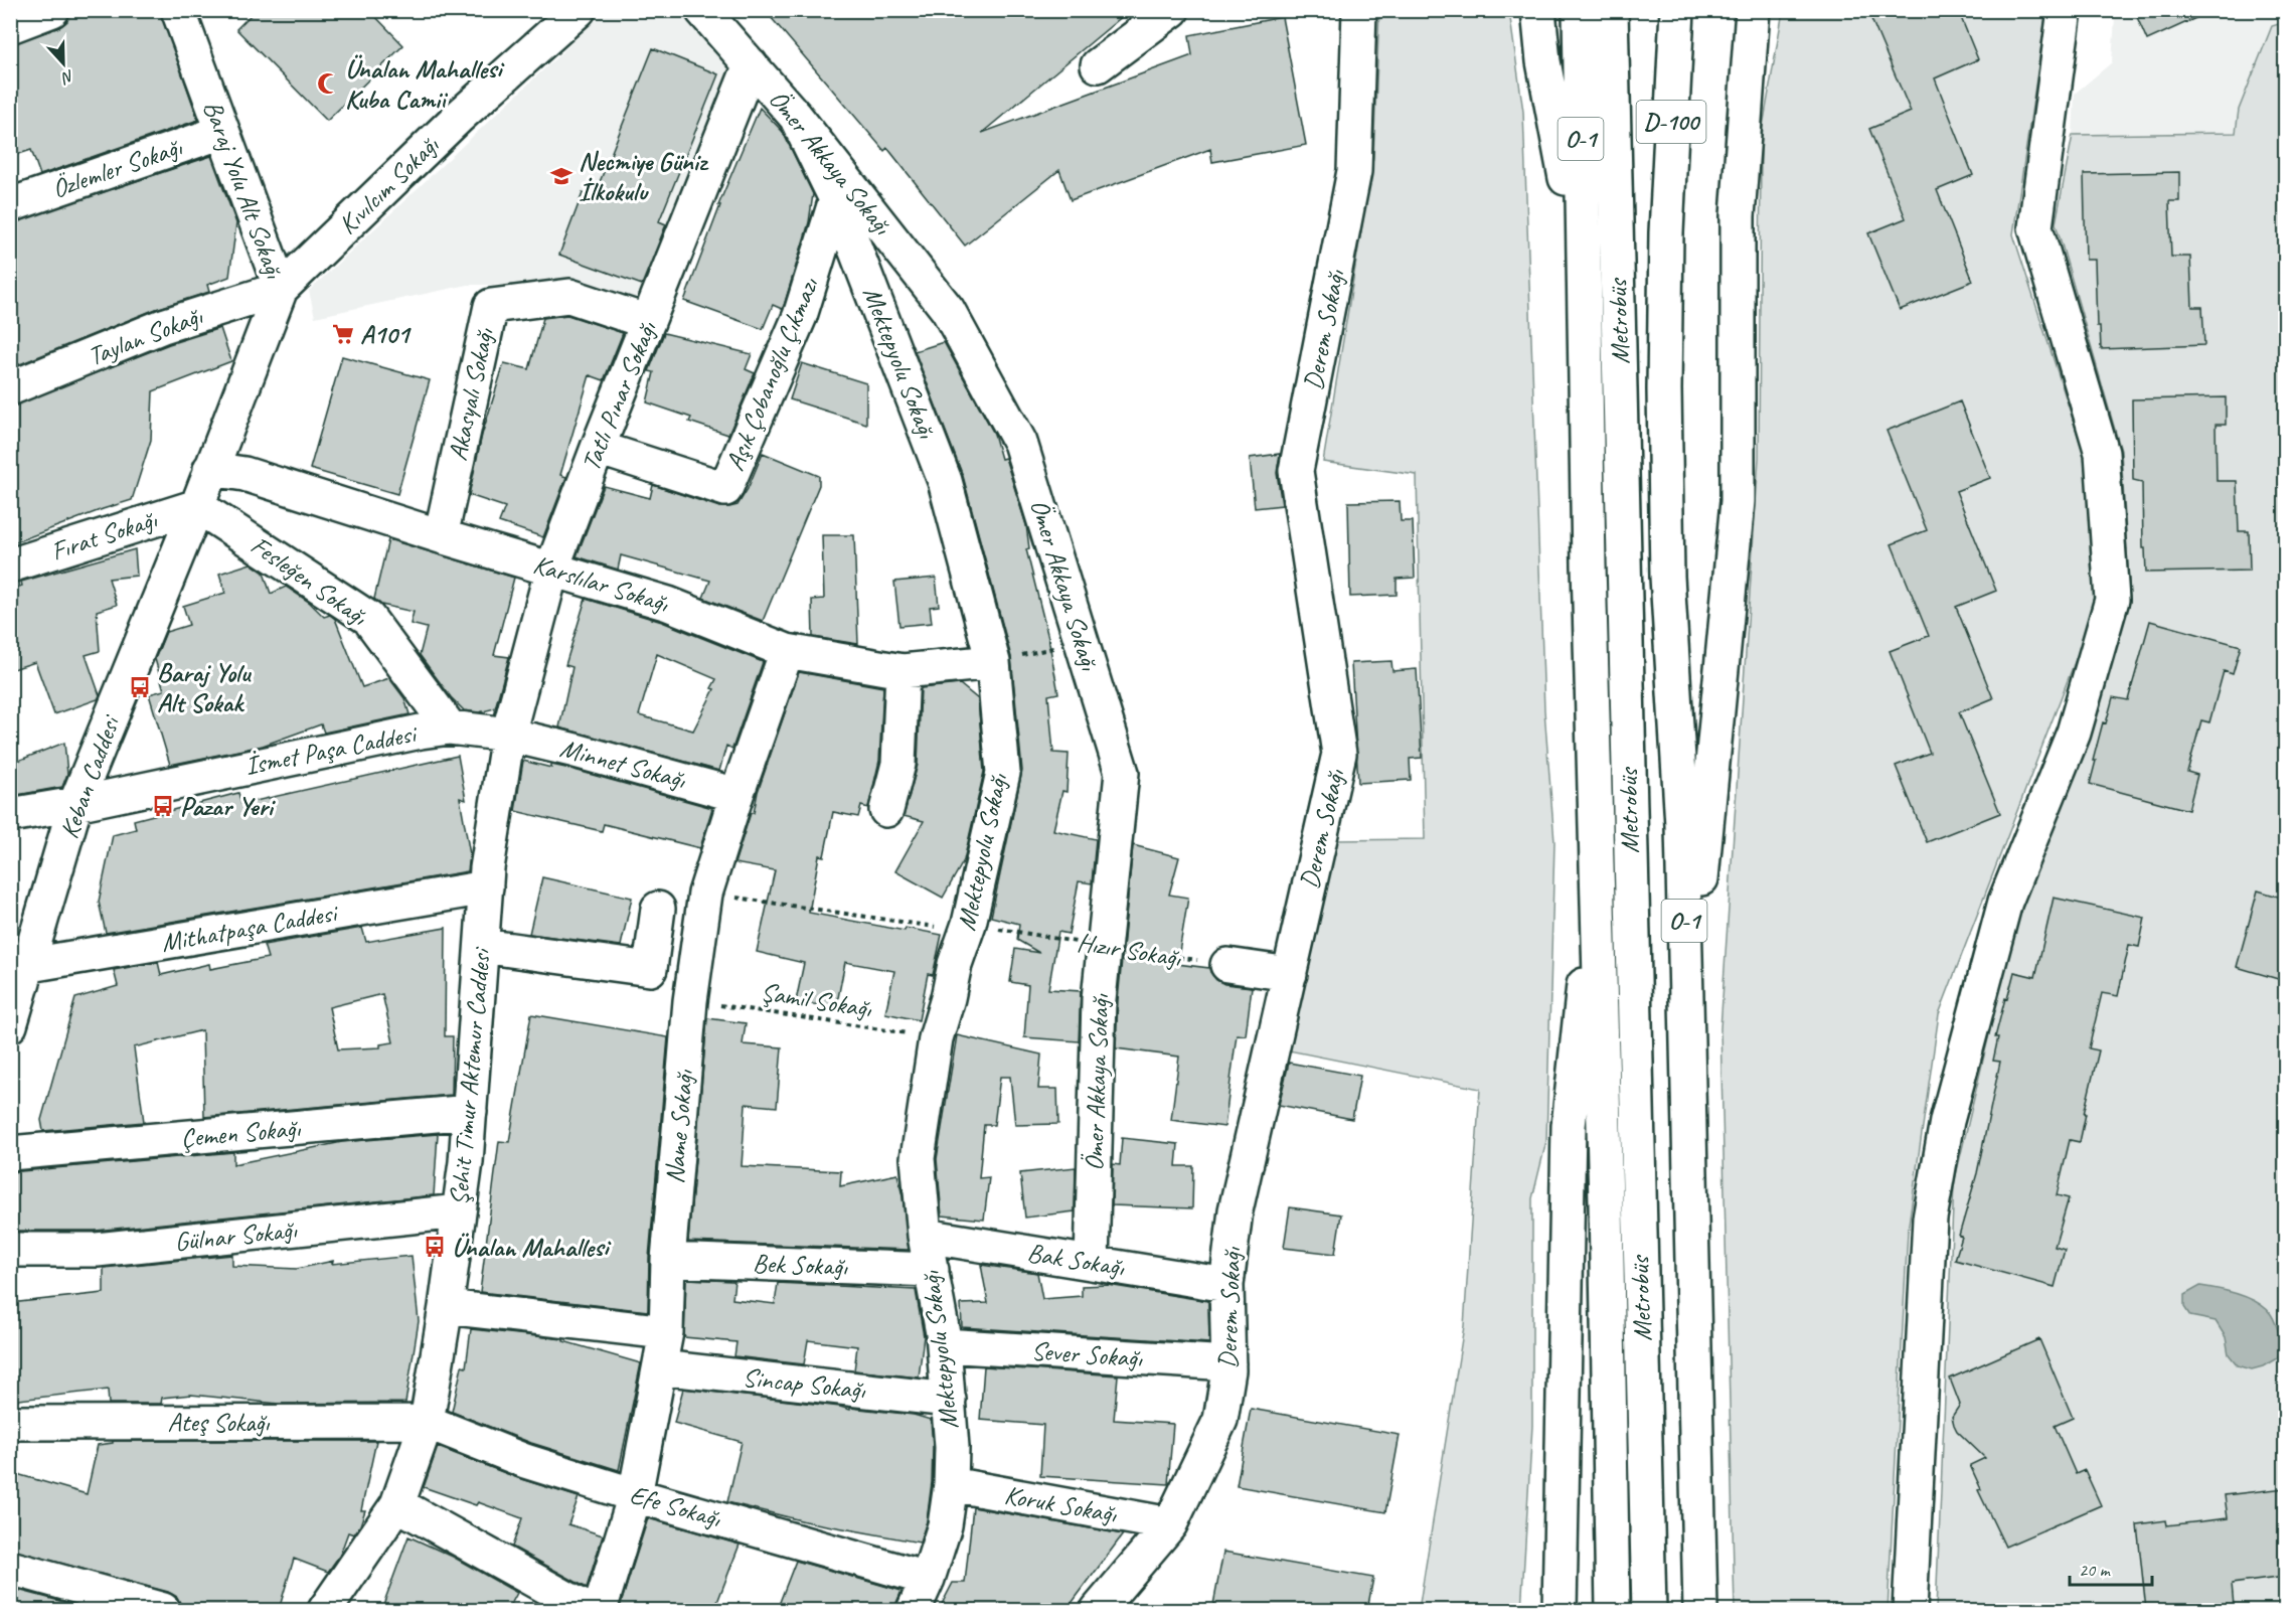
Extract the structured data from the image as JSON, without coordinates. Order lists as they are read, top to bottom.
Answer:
{
  "streets": {
    "main road": [
      "D-100",
      "O-1",
      "Ömer Akkaya Sokağı",
      "Özlemler Sokağı",
      "Kıvılcım Sokağı",
      "Baraj Yolu Alt Sokağı",
      "Metrobüs",
      "Derem Sokağı",
      "Taylan Sokağı",
      "Mektepyolu Sokağı",
      "Aşık Çobanoğlu Çıkmazı",
      "Akasyalı Sokağı",
      "Tatlı Pınar Sokağı",
      "Fırat Sokağı",
      "Fesleğen Sokağı",
      "Karslılar Sokağı",
      "İsmet Paşa Caddesi",
      "Minnet Sokağı",
      "Keban Caddesi",
      "Mithatpaşa Caddesi",
      "Şehit Timur Aktemur Caddesi",
      "Name Sokağı",
      "Çemen Sokağı",
      "Gülnar Sokağı",
      "Bak Sokağı",
      "Bek Sokağı",
      "Sever Sokağı",
      "Sincap Sokağı",
      "Ateş Sokağı",
      "Koruk Sokağı",
      "Efe Sokağı"
    ],
    "path": ["Hızır Sokağı", "Şamil Sokağı"]
  },
  "crossings": [
    ["D-100", "O-1"],
    ["Ömer Akkaya Sokağı", "Mektepyolu Sokağı"],
    ["Ömer Akkaya Sokağı", "Tatlı Pınar Sokağı"],
    ["Ömer Akkaya Sokağı", "Hızır Sokağı"],
    ["Ömer Akkaya Sokağı", "Bak Sokağı"],
    ["Özlemler Sokağı", "Baraj Yolu Alt Sokağı"],
    ["Kıvılcım Sokağı", "Baraj Yolu Alt Sokağı"],
    ["Kıvılcım Sokağı", "Taylan Sokağı"],
    ["Baraj Yolu Alt Sokağı", "Taylan Sokağı"],
    ["Baraj Yolu Alt Sokağı", "Karslılar Sokağı"],
    ["Baraj Yolu Alt Sokağı", "Keban Caddesi"],
    ["Derem Sokağı", "Bak Sokağı"],
    ["Derem Sokağı", "Sever Sokağı"],
    ["Derem Sokağı", "Koruk Sokağı"],
    ["Mektepyolu Sokağı", "Aşık Çobanoğlu Çıkmazı"],
    ["Mektepyolu Sokağı", "Karslılar Sokağı"],
    ["Mektepyolu Sokağı", "Hızır Sokağı"],
    ["Mektepyolu Sokağı", "Şamil Sokağı"],
    ["Mektepyolu Sokağı", "Bak Sokağı"],
    ["Mektepyolu Sokağı", "Bek Sokağı"],
    ["Mektepyolu Sokağı", "Sever Sokağı"],
    ["Mektepyolu Sokağı", "Sincap Sokağı"],
    ["Mektepyolu Sokağı", "Koruk Sokağı"],
    ["Mektepyolu Sokağı", "Efe Sokağı"],
    ["Aşık Çobanoğlu Çıkmazı", "Tatlı Pınar Sokağı"],
    ["Akasyalı Sokağı", "Tatlı Pınar Sokağı"],
    ["Akasyalı Sokağı", "Karslılar Sokağı"],
    ["Tatlı Pınar Sokağı", "Karslılar Sokağı"],
    ["Tatlı Pınar Sokağı", "İsmet Paşa Caddesi"],
    ["Tatlı Pınar Sokağı", "Minnet Sokağı"],
    ["Tatlı Pınar Sokağı", "Şehit Timur Aktemur Caddesi"],
    ["Fırat Sokağı", "Fesleğen Sokağı"],
    ["Fırat Sokağı", "Keban Caddesi"],
    ["Fesleğen Sokağı", "İsmet Paşa Caddesi"],
    ["Fesleğen Sokağı", "Keban Caddesi"],
    ["Karslılar Sokağı", "Keban Caddesi"],
    ["Karslılar Sokağı", "Name Sokağı"],
    ["İsmet Paşa Caddesi", "Minnet Sokağı"],
    ["İsmet Paşa Caddesi", "Keban Caddesi"],
    ["İsmet Paşa Caddesi", "Şehit Timur Aktemur Caddesi"],
    ["Minnet Sokağı", "Şehit Timur Aktemur Caddesi"],
    ["Minnet Sokağı", "Name Sokağı"],
    ["Keban Caddesi", "Mithatpaşa Caddesi"],
    ["Mithatpaşa Caddesi", "Şehit Timur Aktemur Caddesi"],
    ["Hızır Sokağı", "Name Sokağı"],
    ["Şamil Sokağı", "Name Sokağı"],
    ["Şehit Timur Aktemur Caddesi", "Çemen Sokağı"],
    ["Şehit Timur Aktemur Caddesi", "Gülnar Sokağı"],
    ["Şehit Timur Aktemur Caddesi", "Ateş Sokağı"],
    ["Şehit Timur Aktemur Caddesi", "Efe Sokağı"],
    ["Name Sokağı", "Bek Sokağı"],
    ["Name Sokağı", "Sincap Sokağı"],
    ["Name Sokağı", "Efe Sokağı"],
    ["Ateş Sokağı", "Efe Sokağı"]
  ],
  "places": {
    "mosque": ["Ünalan Mahallesi Kuba Camii"],
    "school or university": ["Necmiye Güniz İlkokulu"],
    "supermarket": ["A101"],
    "bus stop": ["Baraj Yolu Alt Sokak", "Pazar Yeri", "Ünalan Mahallesi"]
  },
  "scale_bar": "20 m",
  "north": "bottom"
}
